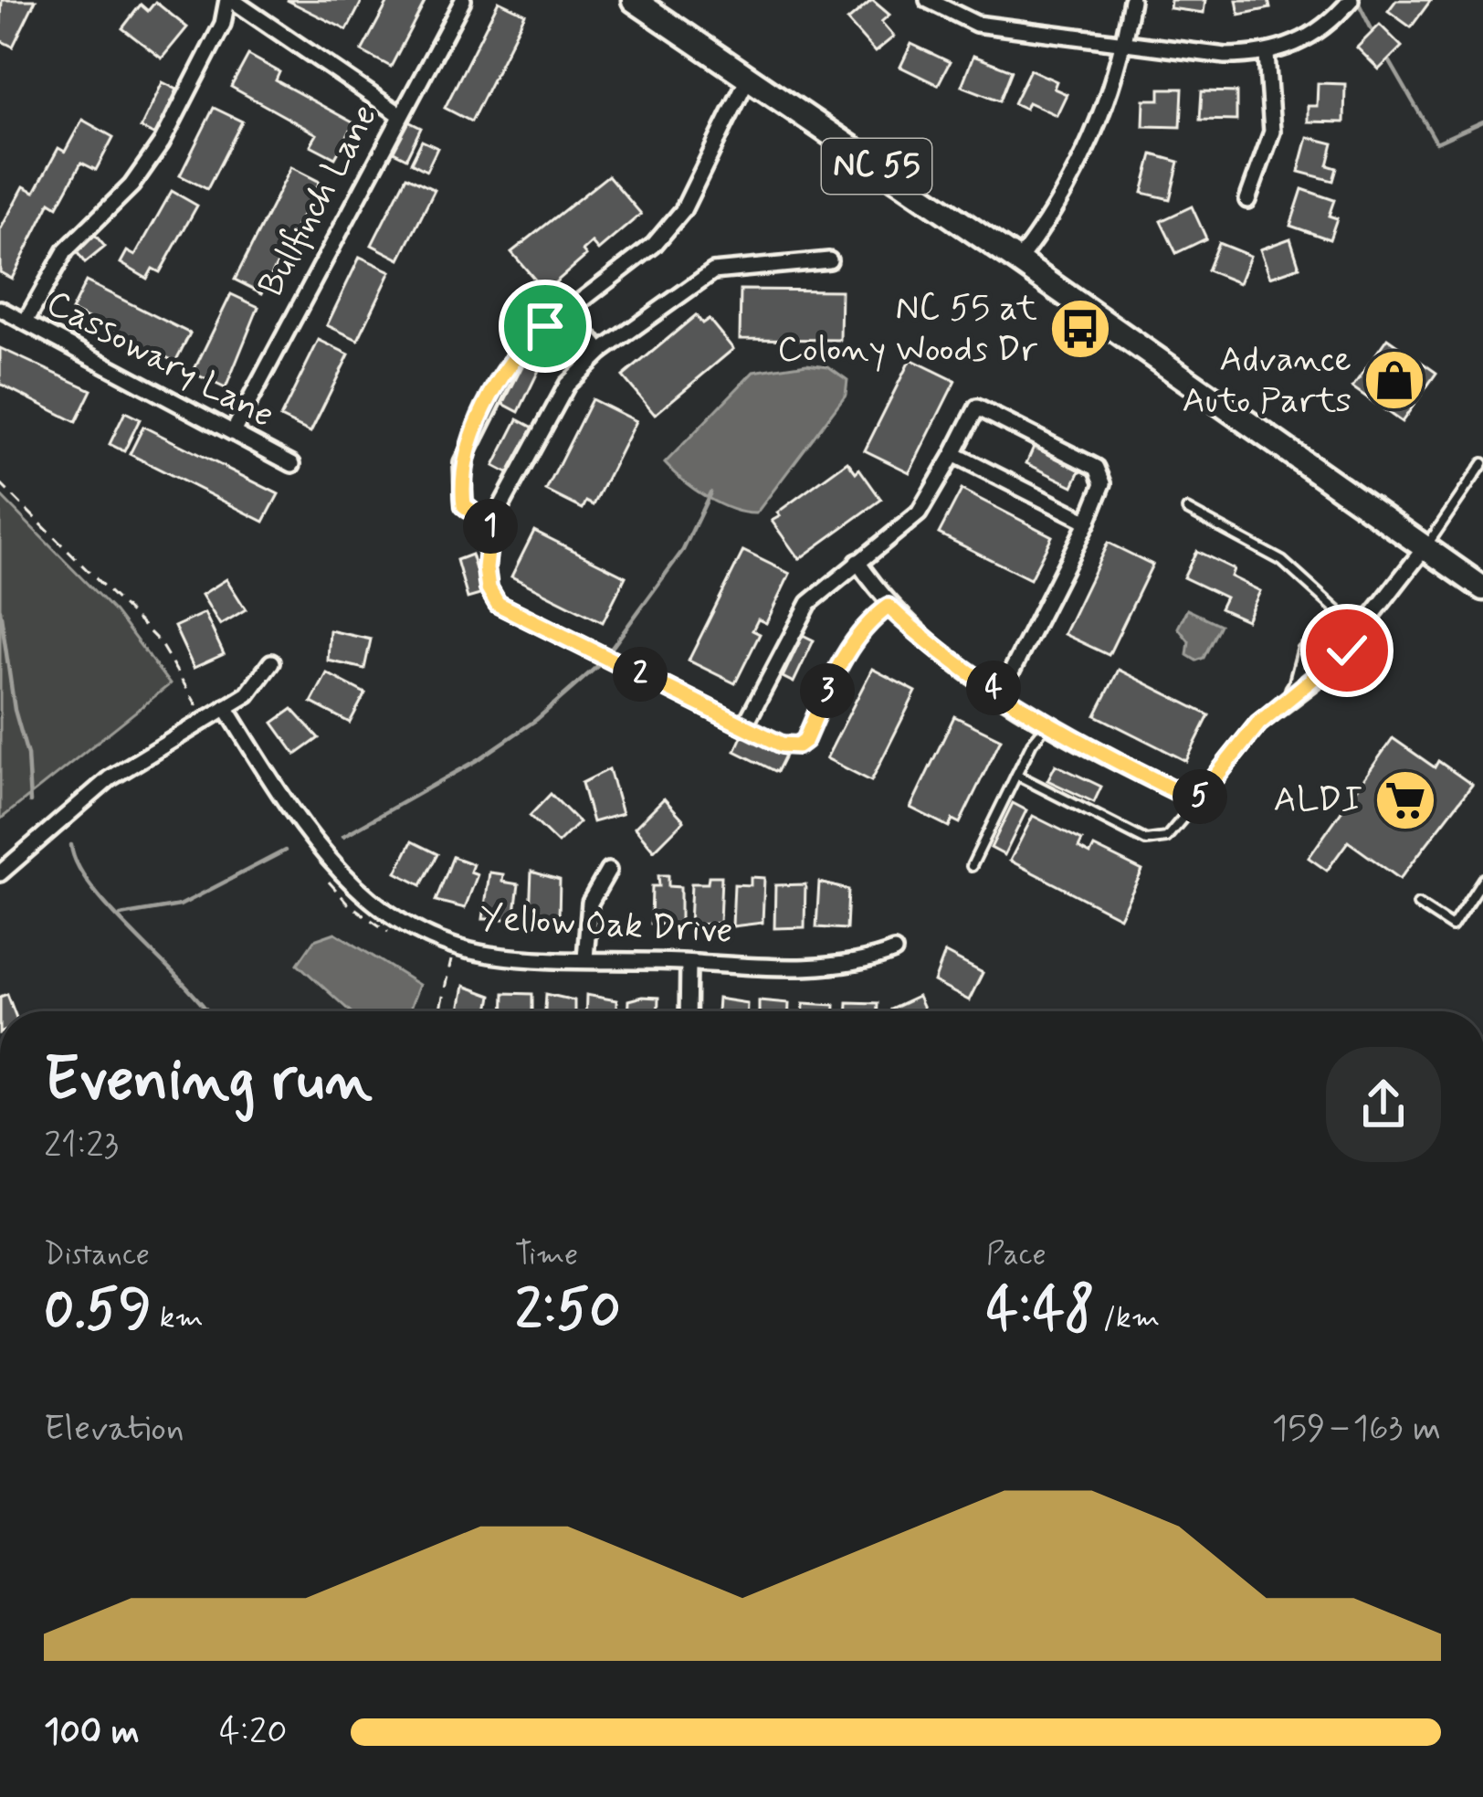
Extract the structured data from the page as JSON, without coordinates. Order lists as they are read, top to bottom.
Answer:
{
  "streets": {
    "main road": ["NC 55"],
    "street": ["Bullfinch Lane", "Cassowary Lane", "Yellow Oak Drive"]
  },
  "crossings": [
    ["Bullfinch Lane", "Cassowary Lane"]
  ],
  "places": {
    "bus stop": ["NC 55 at Colony Woods Dr"],
    "shop": ["Advance Auto Parts"],
    "supermarket": ["ALDI"]
  },
  "page": {
    "pins": [
      "1",
      "2",
      "4",
      "3",
      "5"
    ],
    "heading": ["Evening run", "21:23"],
    "stats": [
      ["Distance", "0.59 km"],
      ["Time", "2:50"],
      ["Pace", "4:48 /km"]
    ],
    "chart": ["Elevation", "159–163 m"],
    "list": [
      {
        "name": "100 m",
        "note": "4:20"
      }
    ]
  }
}
